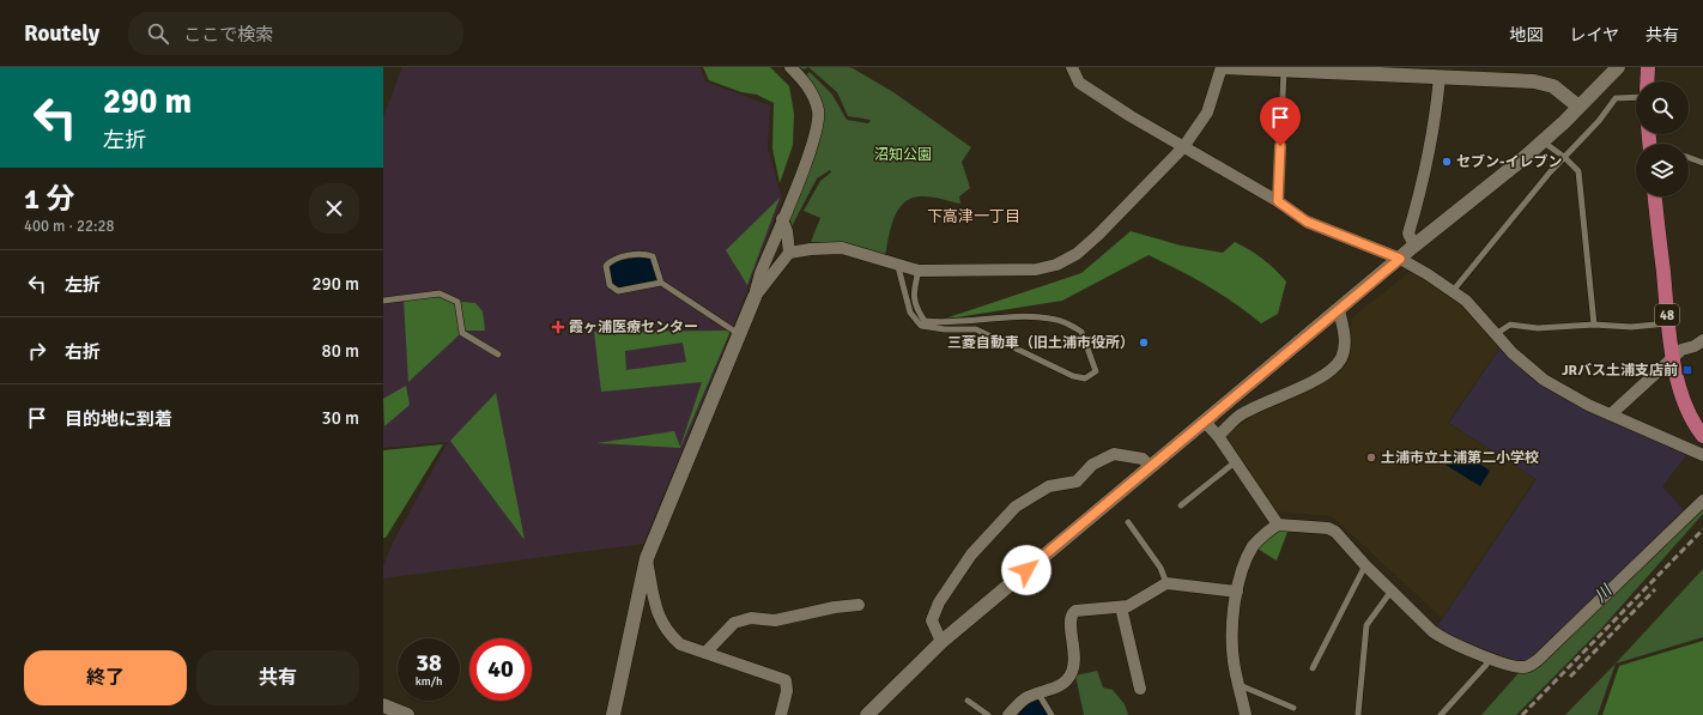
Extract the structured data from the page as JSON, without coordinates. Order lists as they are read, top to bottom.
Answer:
{
  "streets": {
    "main road": ["48"]
  },
  "districts": ["下高津一丁目"],
  "water": ["川"],
  "parks": ["沼知公園"],
  "places": {
    "other": ["セブン-イレブン", "三菱自動車（旧土浦市役所）", "土浦市立土浦第二小学校"],
    "health": ["霞ヶ浦医療センター"],
    "transit": ["JRバス土浦支店前"]
  },
  "page": {
    "header": "Routely",
    "search": "ここで検索",
    "nav": ["地図", "レイヤ", "共有"],
    "turn": ["290 m", "左折"],
    "heading": ["1 分", "400 m · 22:28"],
    "list": [
      {
        "name": "左折",
        "value": "290 m"
      },
      {
        "name": "右折",
        "value": "80 m"
      },
      {
        "name": "目的地に到着",
        "value": "30 m"
      }
    ],
    "speed": "38 km/h",
    "limit": "40",
    "buttons": ["終了", "共有"]
  }
}
